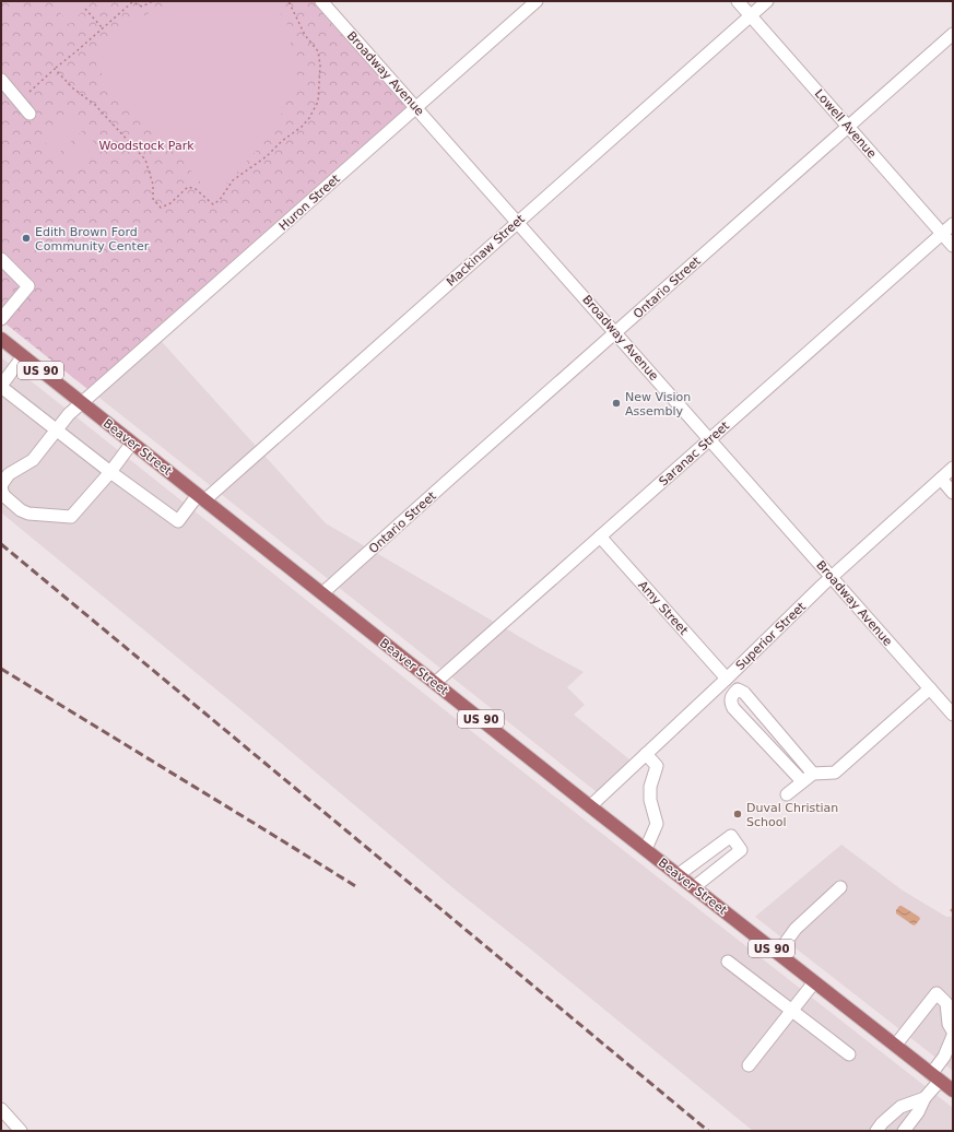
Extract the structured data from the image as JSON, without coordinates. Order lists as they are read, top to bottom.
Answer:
{
  "streets": {
    "main road": ["US 90", "Beaver Street"],
    "street": [
      "Broadway Avenue",
      "Lowell Avenue",
      "Huron Street",
      "Mackinaw Street",
      "Ontario Street",
      "Saranac Street",
      "Amy Street",
      "Superior Street"
    ]
  },
  "crossings": [
    ["Broadway Avenue", "Huron Street"],
    ["Broadway Avenue", "Mackinaw Street"],
    ["Broadway Avenue", "Ontario Street"],
    ["Broadway Avenue", "Saranac Street"],
    ["Broadway Avenue", "Superior Street"],
    ["Lowell Avenue", "Mackinaw Street"],
    ["Lowell Avenue", "Ontario Street"],
    ["Lowell Avenue", "Saranac Street"],
    ["Huron Street", "Beaver Street"],
    ["Mackinaw Street", "Beaver Street"],
    ["Ontario Street", "Beaver Street"],
    ["Beaver Street", "Saranac Street"],
    ["Beaver Street", "Superior Street"],
    ["Saranac Street", "Amy Street"],
    ["Amy Street", "Superior Street"]
  ],
  "parks": ["Woodstock Park"],
  "places": ["Edith Brown Ford Community Center", "New Vision Assembly", "Duval Christian School"]
}
